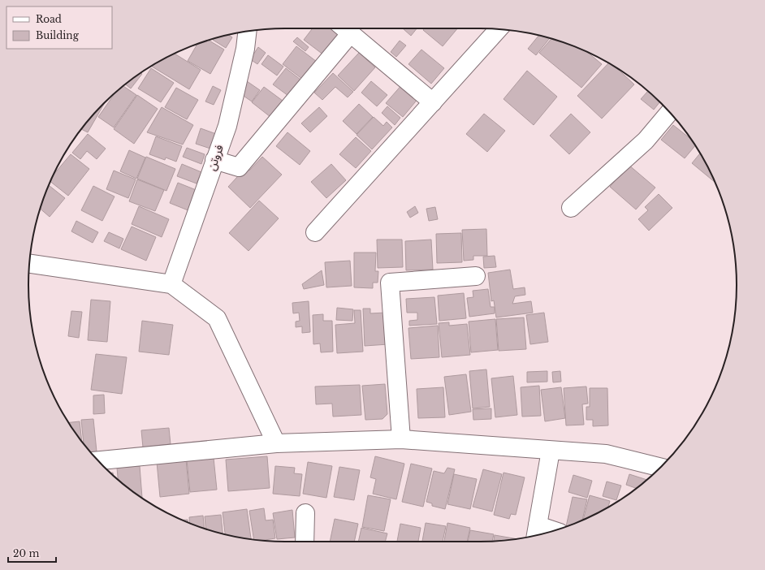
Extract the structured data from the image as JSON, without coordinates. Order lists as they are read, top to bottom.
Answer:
{
  "streets": {
    "street": ["فروتن"]
  },
  "legend": ["Road", "Building"],
  "scale_bar": "20 m"
}
